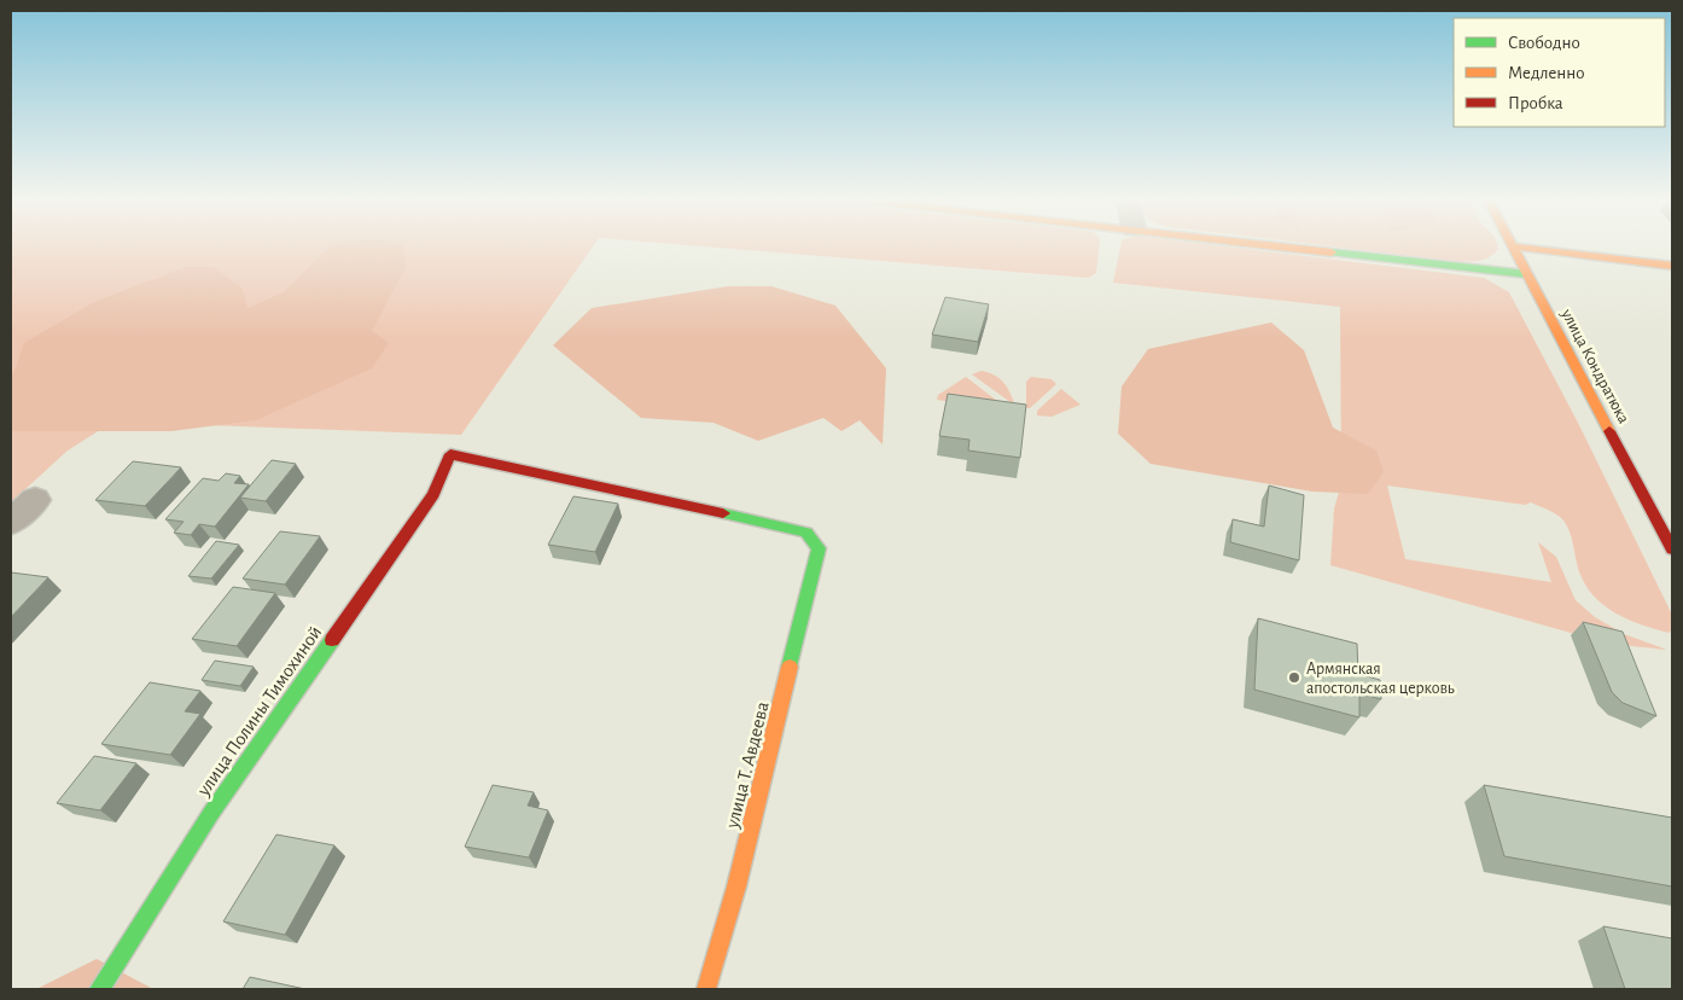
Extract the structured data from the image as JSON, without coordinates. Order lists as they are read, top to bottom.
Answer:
{
  "streets": {
    "street": ["улица Кондратюка", "улица Полины Тимохиной", "улица Т. Авдеева"]
  },
  "crossings": [
    ["улица Полины Тимохиной", "улица Т. Авдеева"]
  ],
  "places": ["Армянская апостольская церковь"],
  "legend": ["Свободно", "Медленно", "Пробка"]
}
